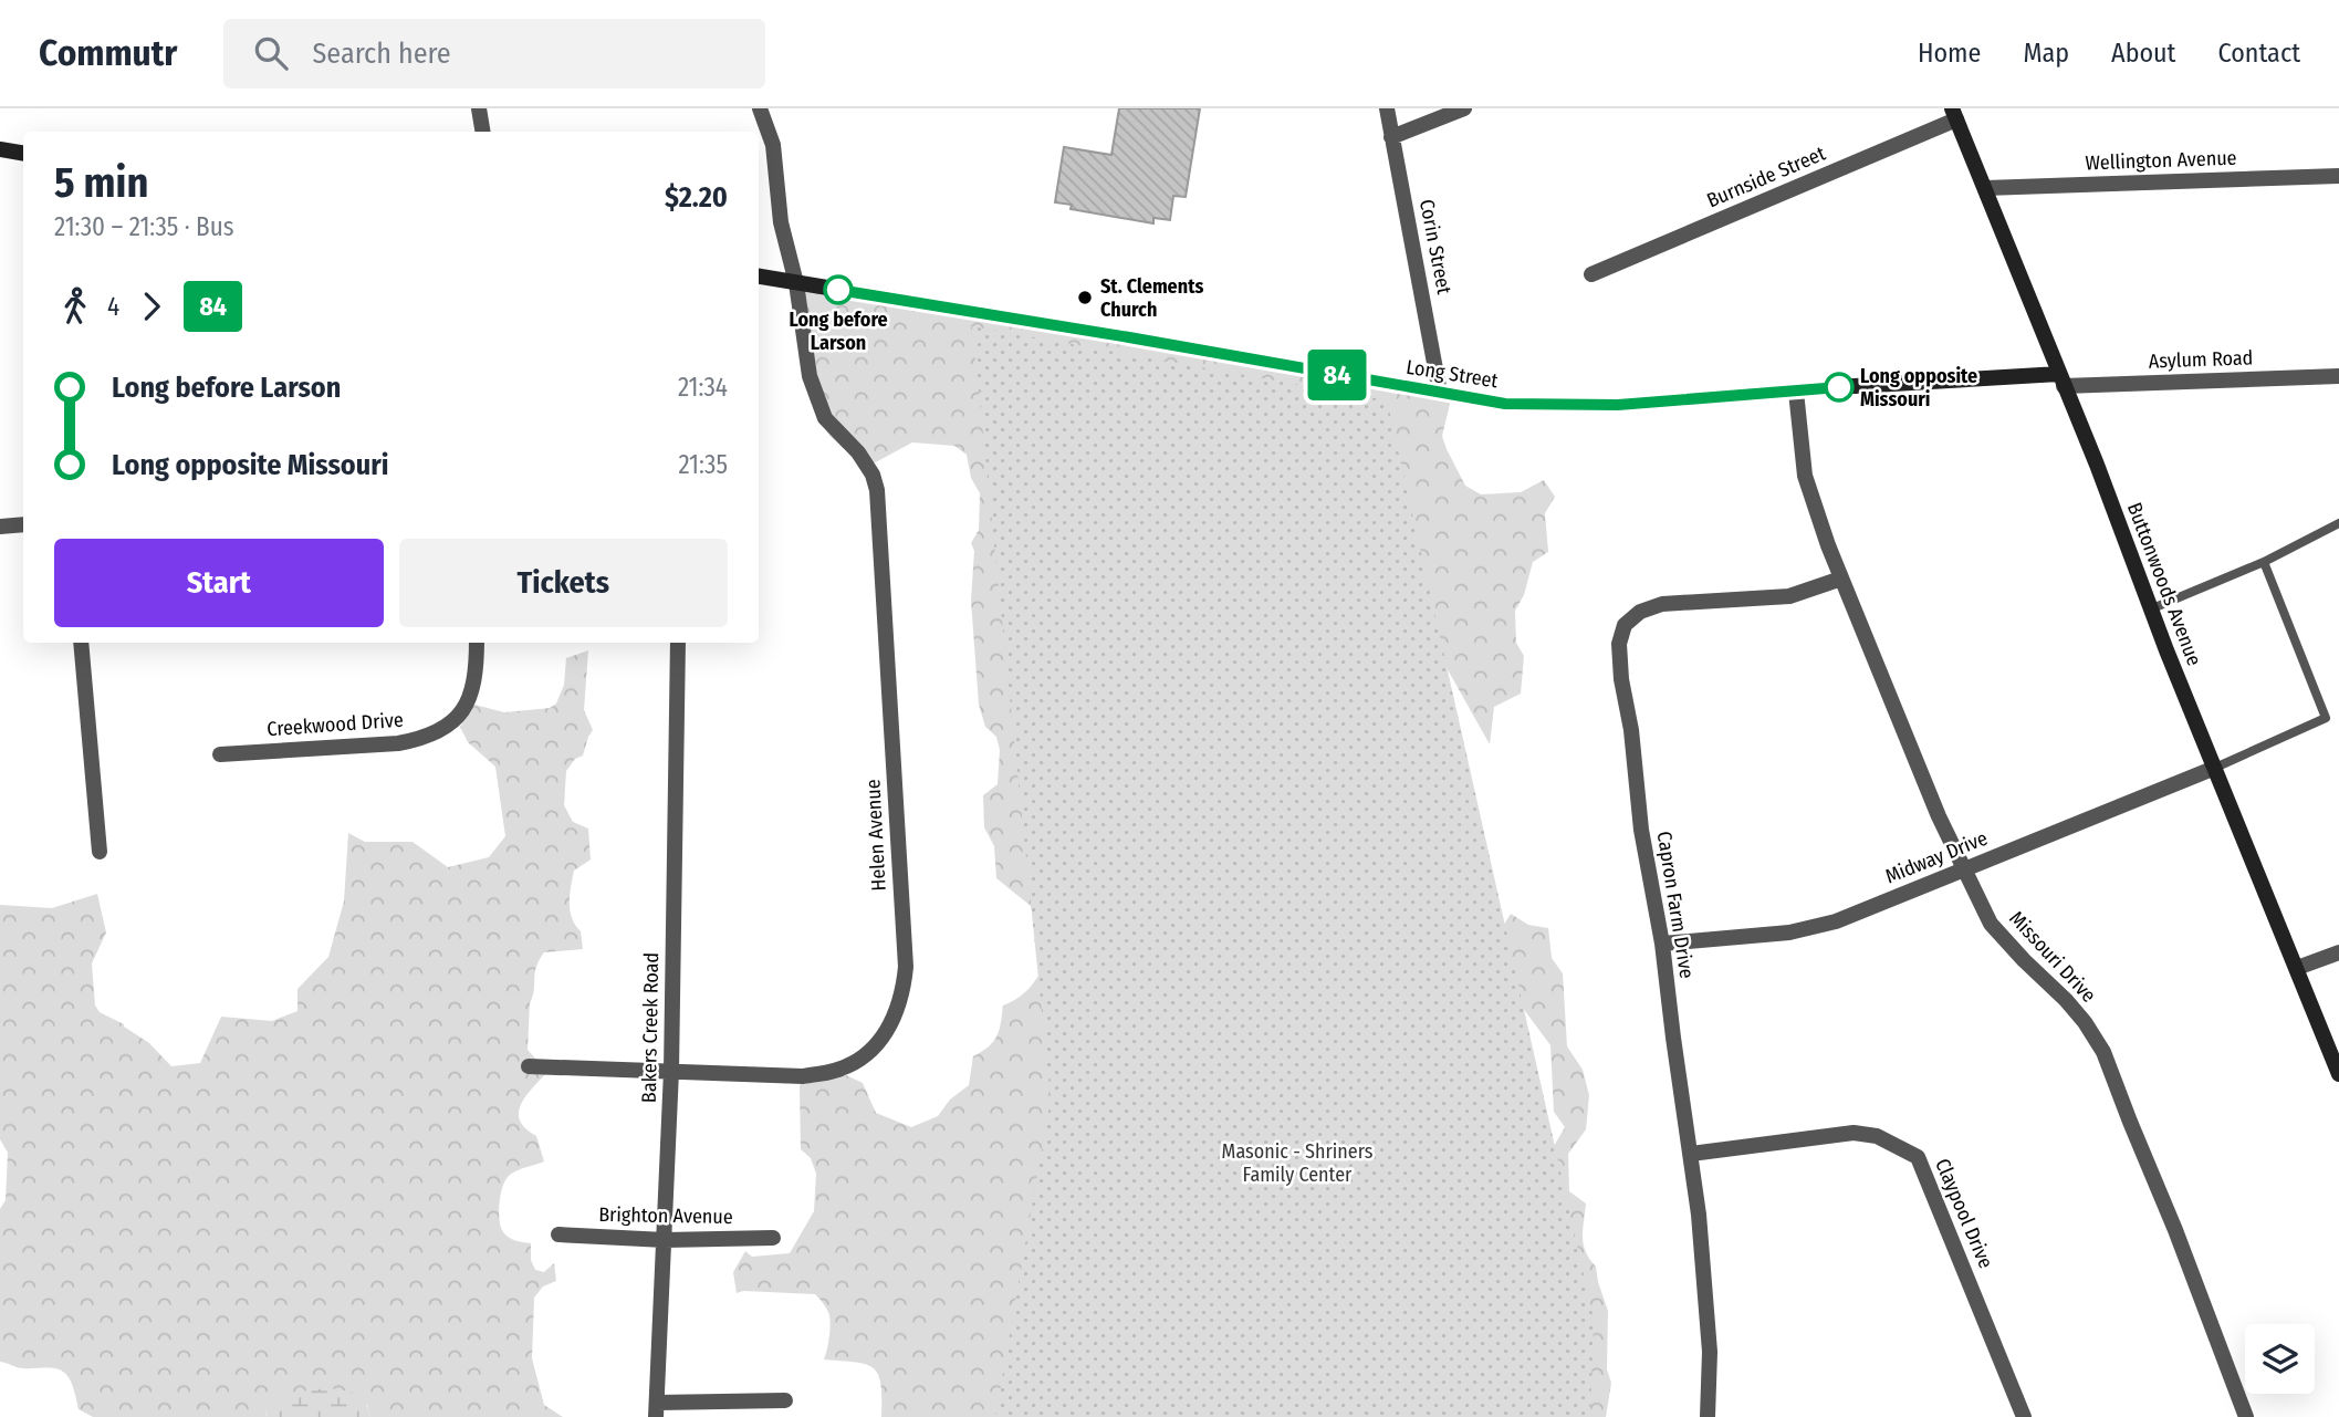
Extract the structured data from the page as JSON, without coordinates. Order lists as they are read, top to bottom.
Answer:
{
  "streets": {
    "street": [
      "Wellington Avenue",
      "Burnside Street",
      "Corin Street",
      "Asylum Road",
      "Long Street",
      "Buttonwoods Avenue",
      "Creekwood Drive",
      "Helen Avenue",
      "Midway Drive",
      "Capron Farm Drive",
      "Missouri Drive",
      "Bakers Creek Road",
      "Claypool Drive",
      "Brighton Avenue"
    ]
  },
  "crossings": [
    ["Wellington Avenue", "Buttonwoods Avenue"],
    ["Burnside Street", "Buttonwoods Avenue"],
    ["Corin Street", "Long Street"],
    ["Asylum Road", "Long Street"],
    ["Asylum Road", "Buttonwoods Avenue"],
    ["Long Street", "Buttonwoods Avenue"],
    ["Long Street", "Helen Avenue"],
    ["Long Street", "Missouri Drive"],
    ["Buttonwoods Avenue", "Midway Drive"],
    ["Helen Avenue", "Bakers Creek Road"],
    ["Midway Drive", "Capron Farm Drive"],
    ["Midway Drive", "Missouri Drive"],
    ["Capron Farm Drive", "Missouri Drive"],
    ["Capron Farm Drive", "Claypool Drive"],
    ["Bakers Creek Road", "Brighton Avenue"]
  ],
  "parks": ["Masonic - Shriners Family Center"],
  "places": ["Long before Larson", "St. Clements Church", "Long opposite Missouri"],
  "lines": ["bus line 84"],
  "page": {
    "header": "Commutr",
    "search": "Search here",
    "nav": [
      "Home",
      "Map",
      "About",
      "Contact"
    ],
    "on_map": "84",
    "heading": ["5 min", "21:30 – 21:35 · Bus", "$2.20"],
    "legs": ["4", "84"],
    "list": [
      {
        "name": "Long before Larson",
        "value": "21:34"
      },
      {
        "name": "Long opposite Missouri",
        "value": "21:35"
      }
    ],
    "buttons": ["Start", "Tickets"]
  }
}
